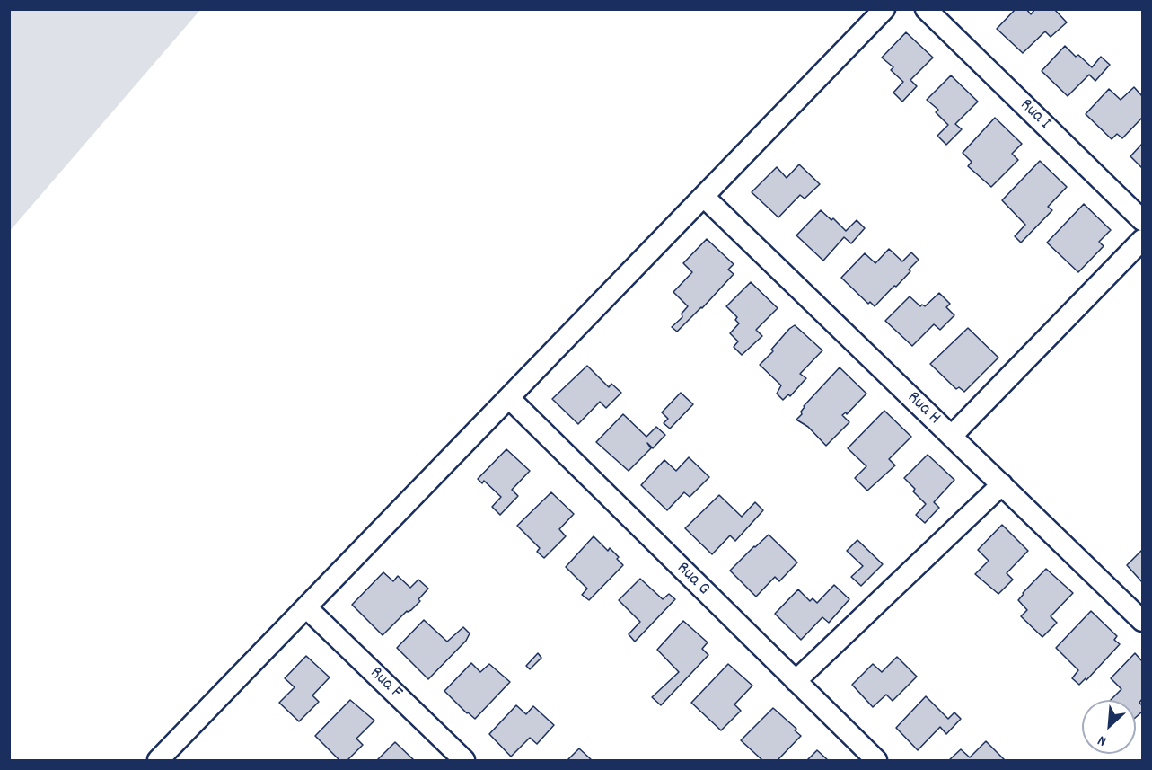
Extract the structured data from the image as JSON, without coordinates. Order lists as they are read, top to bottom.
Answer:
{
  "streets": {
    "street": [
      "Rua I",
      "Rua H",
      "Rua G",
      "Rua F"
    ]
  },
  "north": "bottom left"
}
